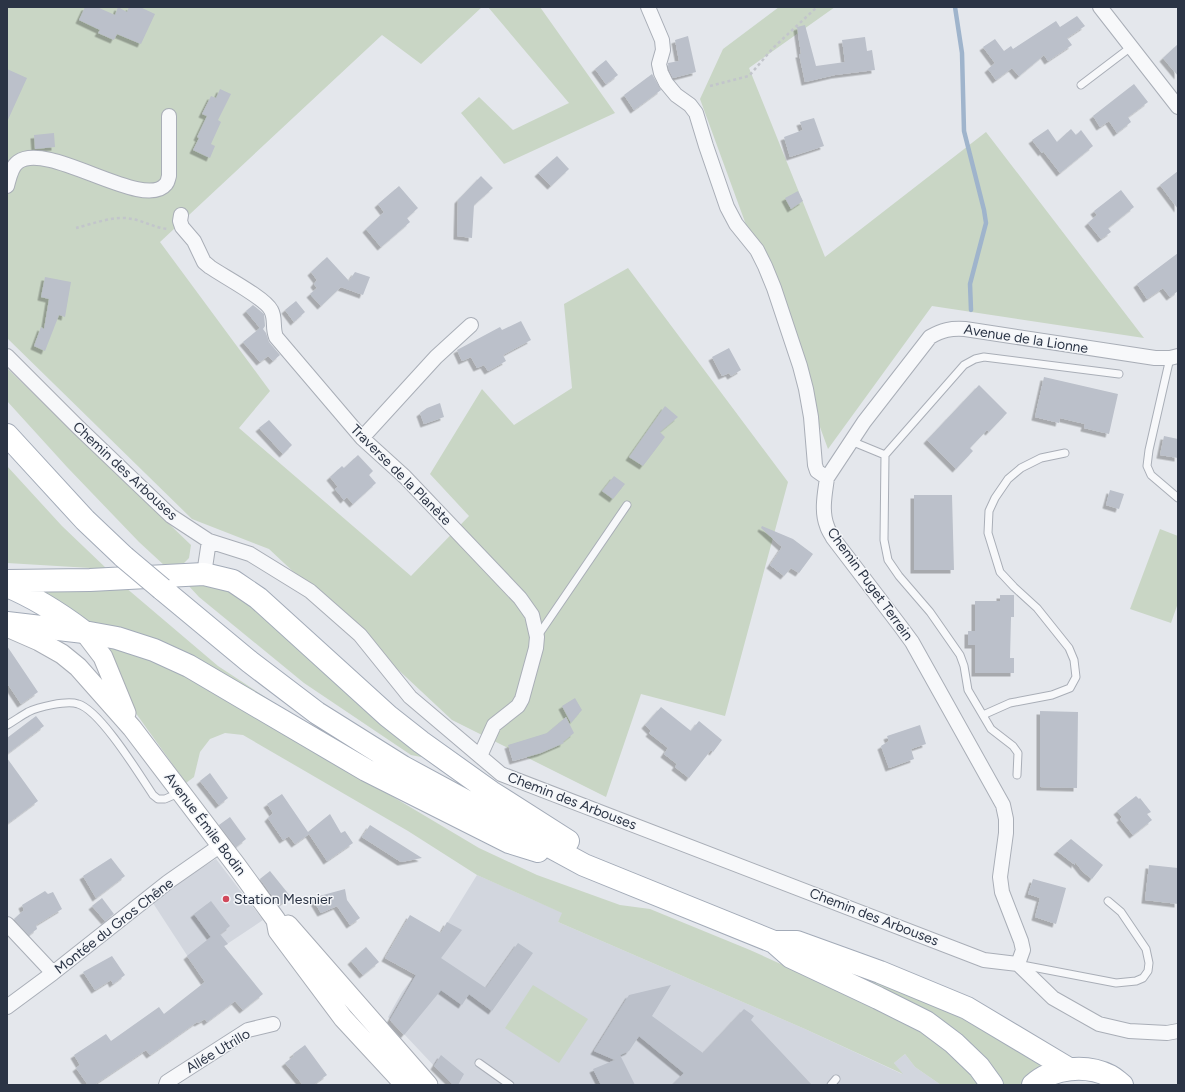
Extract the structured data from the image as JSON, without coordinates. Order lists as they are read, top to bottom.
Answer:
{
  "streets": {
    "street": [
      "Avenue de la Lionne",
      "Chemin des Arbouses",
      "Traverse de la Planète",
      "Chemin Puget Terrein",
      "Avenue Émile Bodin",
      "Montée du Gros Chêne",
      "Allée Utrillo"
    ]
  },
  "crossings": [
    ["Avenue de la Lionne", "Chemin Puget Terrein"],
    ["Chemin des Arbouses", "Traverse de la Planète"],
    ["Chemin des Arbouses", "Chemin Puget Terrein"],
    ["Avenue Émile Bodin", "Montée du Gros Chêne"]
  ],
  "places": ["Station Mesnier"]
}
